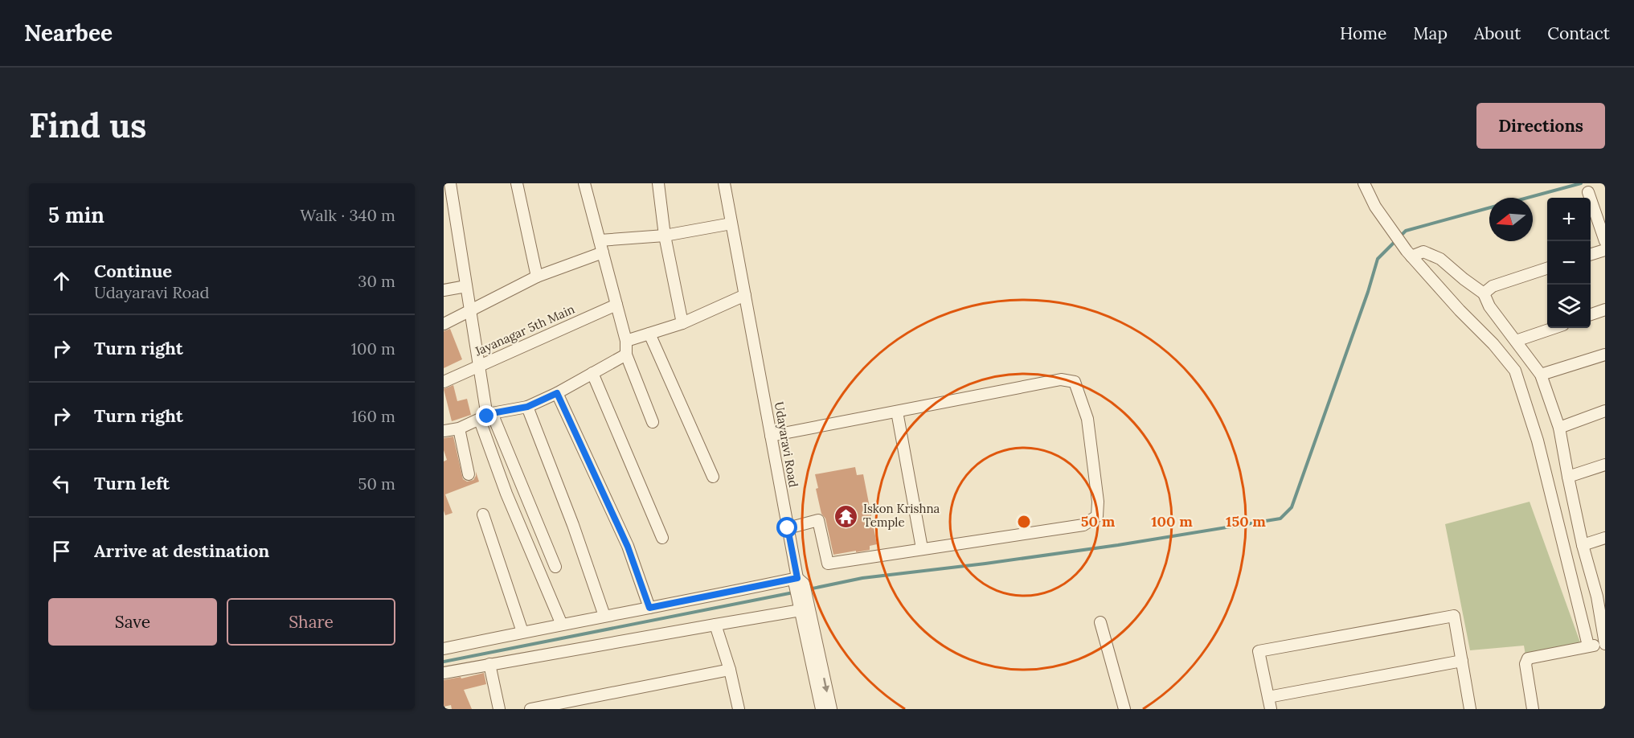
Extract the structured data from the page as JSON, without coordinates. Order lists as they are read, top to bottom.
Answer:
{
  "streets": {
    "street": ["Jayanagar 5th Main", "Udayaravi Road"]
  },
  "places": {
    "temple": ["Iskon Krishna Temple"]
  },
  "north": "left",
  "page": {
    "header": "Nearbee",
    "nav": [
      "Home",
      "Map",
      "About",
      "Contact"
    ],
    "buttons": [
      "Directions",
      ["Save", "Share"]
    ],
    "title": "Find us",
    "heading": ["5 min", "Walk · 340 m"],
    "map_buttons": ["+", "−"],
    "list": [
      ["Continue", "Udayaravi Road", "30 m"],
      ["Turn right", "100 m"],
      ["Turn right", "160 m"],
      ["Turn left", "50 m"],
      "Arrive at destination"
    ]
  },
  "rings": ["50 m", "100 m", "150 m"]
}
